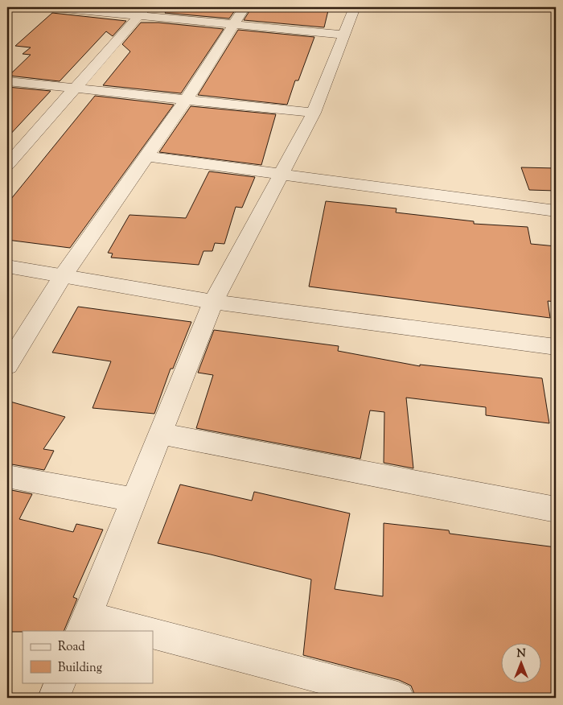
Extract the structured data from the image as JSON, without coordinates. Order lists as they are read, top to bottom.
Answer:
{
  "legend": ["Road", "Building"],
  "north": "top"
}
